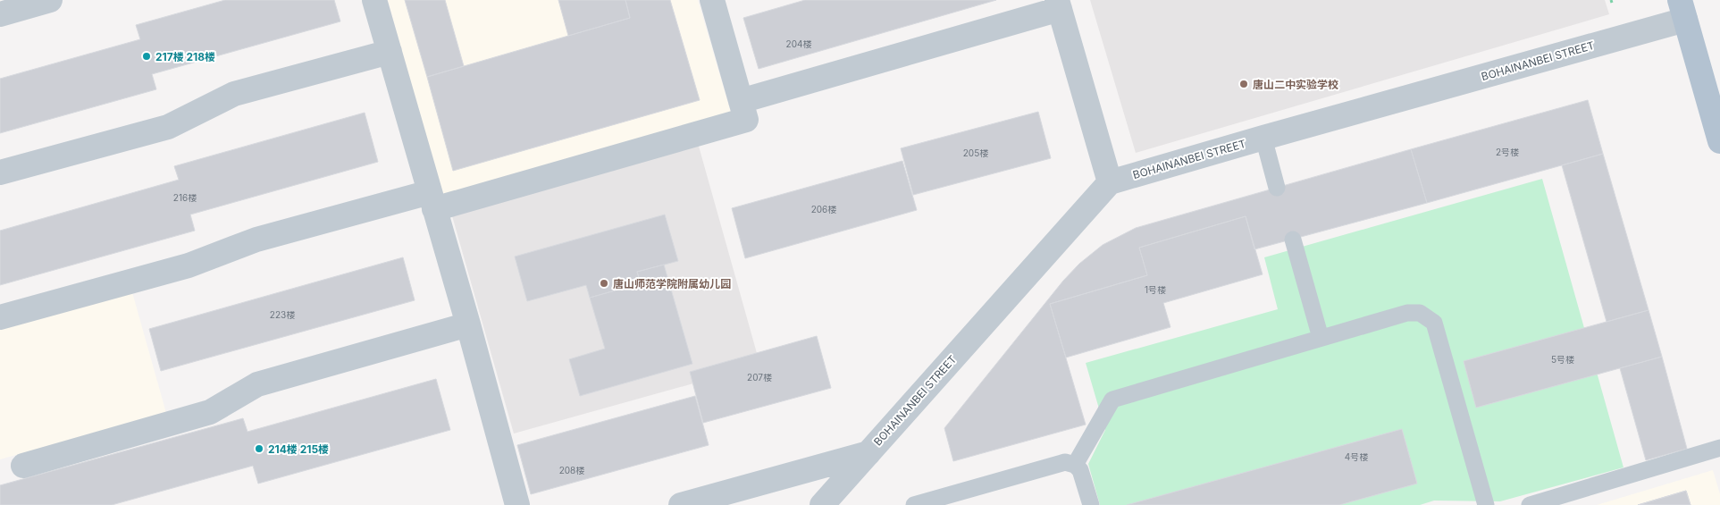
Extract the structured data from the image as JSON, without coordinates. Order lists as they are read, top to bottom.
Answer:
{
  "streets": {
    "street": ["BOHAINANBEI STREET"]
  },
  "places": [
    "217楼 218楼",
    "唐山二中实验学校",
    "唐山师范学院附属幼儿园",
    "214楼 215楼"
  ],
  "house_numbers": [
    "204楼",
    "2号楼",
    "205楼",
    "216楼",
    "206楼",
    "1号楼",
    "223楼",
    "5号楼",
    "207楼",
    "4号楼",
    "208楼"
  ]
}
